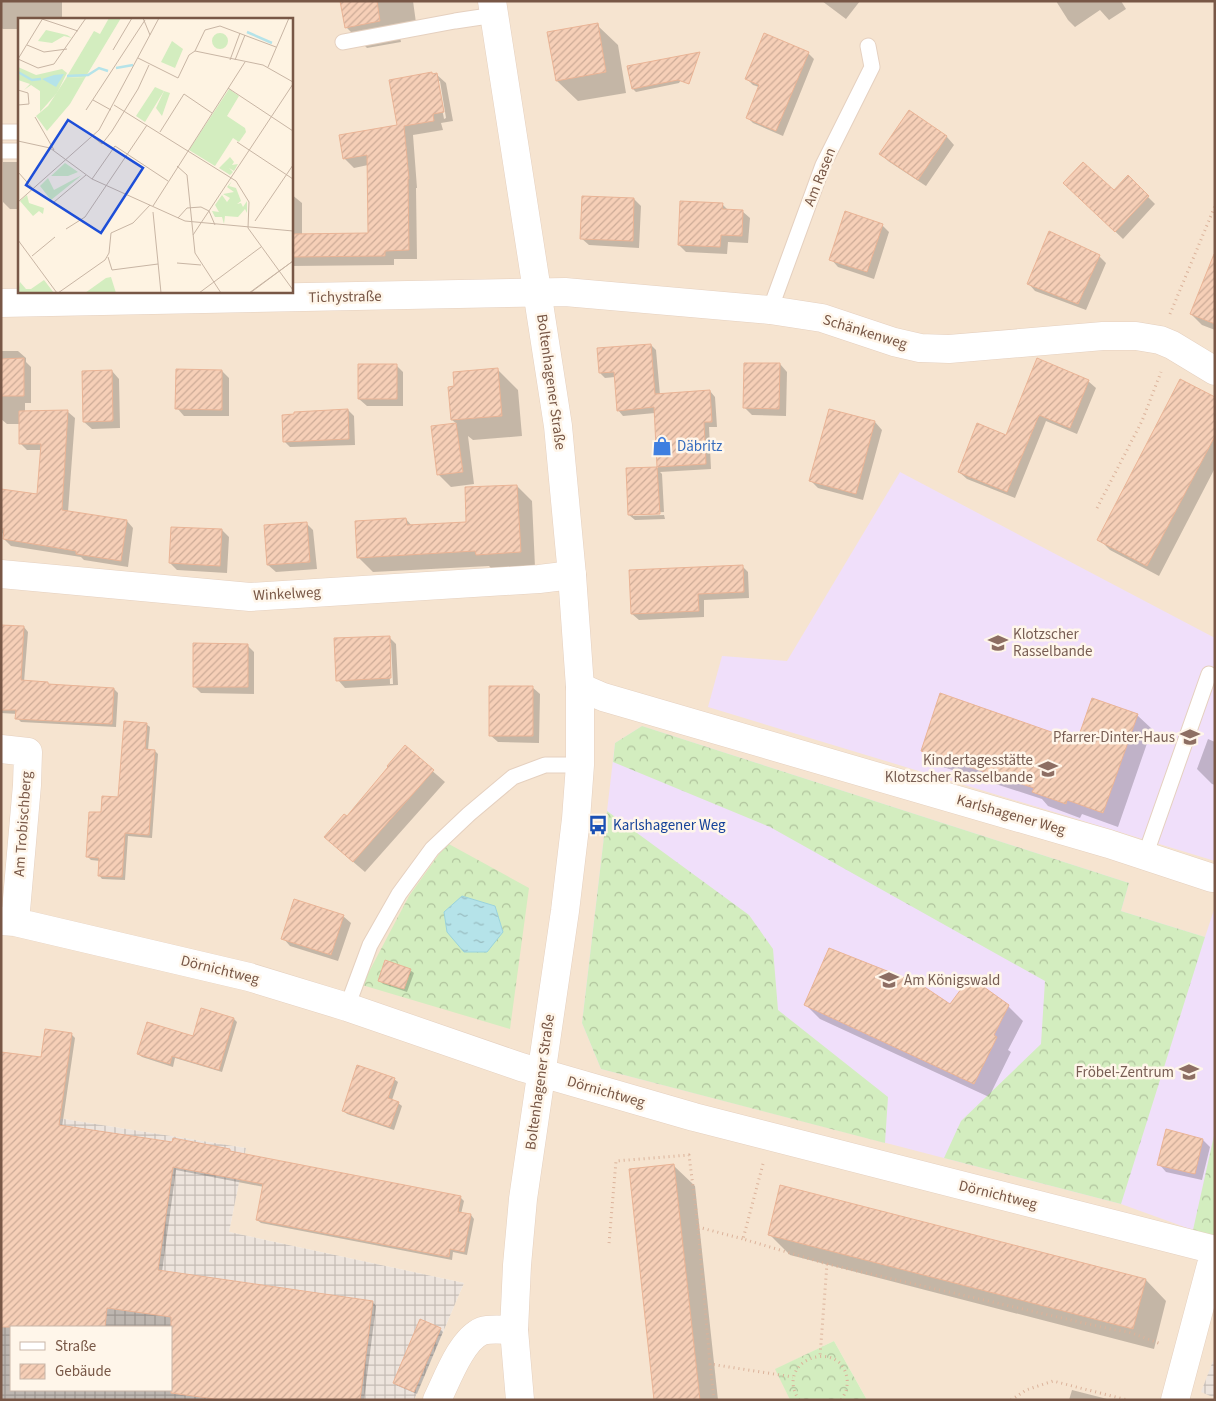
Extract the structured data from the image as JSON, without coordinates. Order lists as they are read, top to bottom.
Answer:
{
  "streets": {
    "street": [
      "Tichystraße",
      "Schänkenweg",
      "Boltenhagener Straße",
      "Winkelweg",
      "Karlshagener Weg",
      "Am Trobischberg",
      "Dörnichtweg"
    ],
    "lane": ["Am Rasen"]
  },
  "crossings": [
    ["Am Rasen", "Schänkenweg"],
    ["Tichystraße", "Schänkenweg"],
    ["Tichystraße", "Boltenhagener Straße"],
    ["Schänkenweg", "Boltenhagener Straße"],
    ["Boltenhagener Straße", "Winkelweg"],
    ["Boltenhagener Straße", "Karlshagener Weg"],
    ["Boltenhagener Straße", "Dörnichtweg"],
    ["Am Trobischberg", "Dörnichtweg"]
  ],
  "places": {
    "shop": ["Däbritz"],
    "school or university": [
      "Klotzscher Rasselbande",
      "Pfarrer-Dinter-Haus",
      "Kindertagesstätte Klotzscher Rasselbande",
      "Am Königswald",
      "Fröbel-Zentrum"
    ],
    "bus stop": ["Karlshagener Weg"]
  },
  "legend": ["Straße", "Gebäude"]
}
